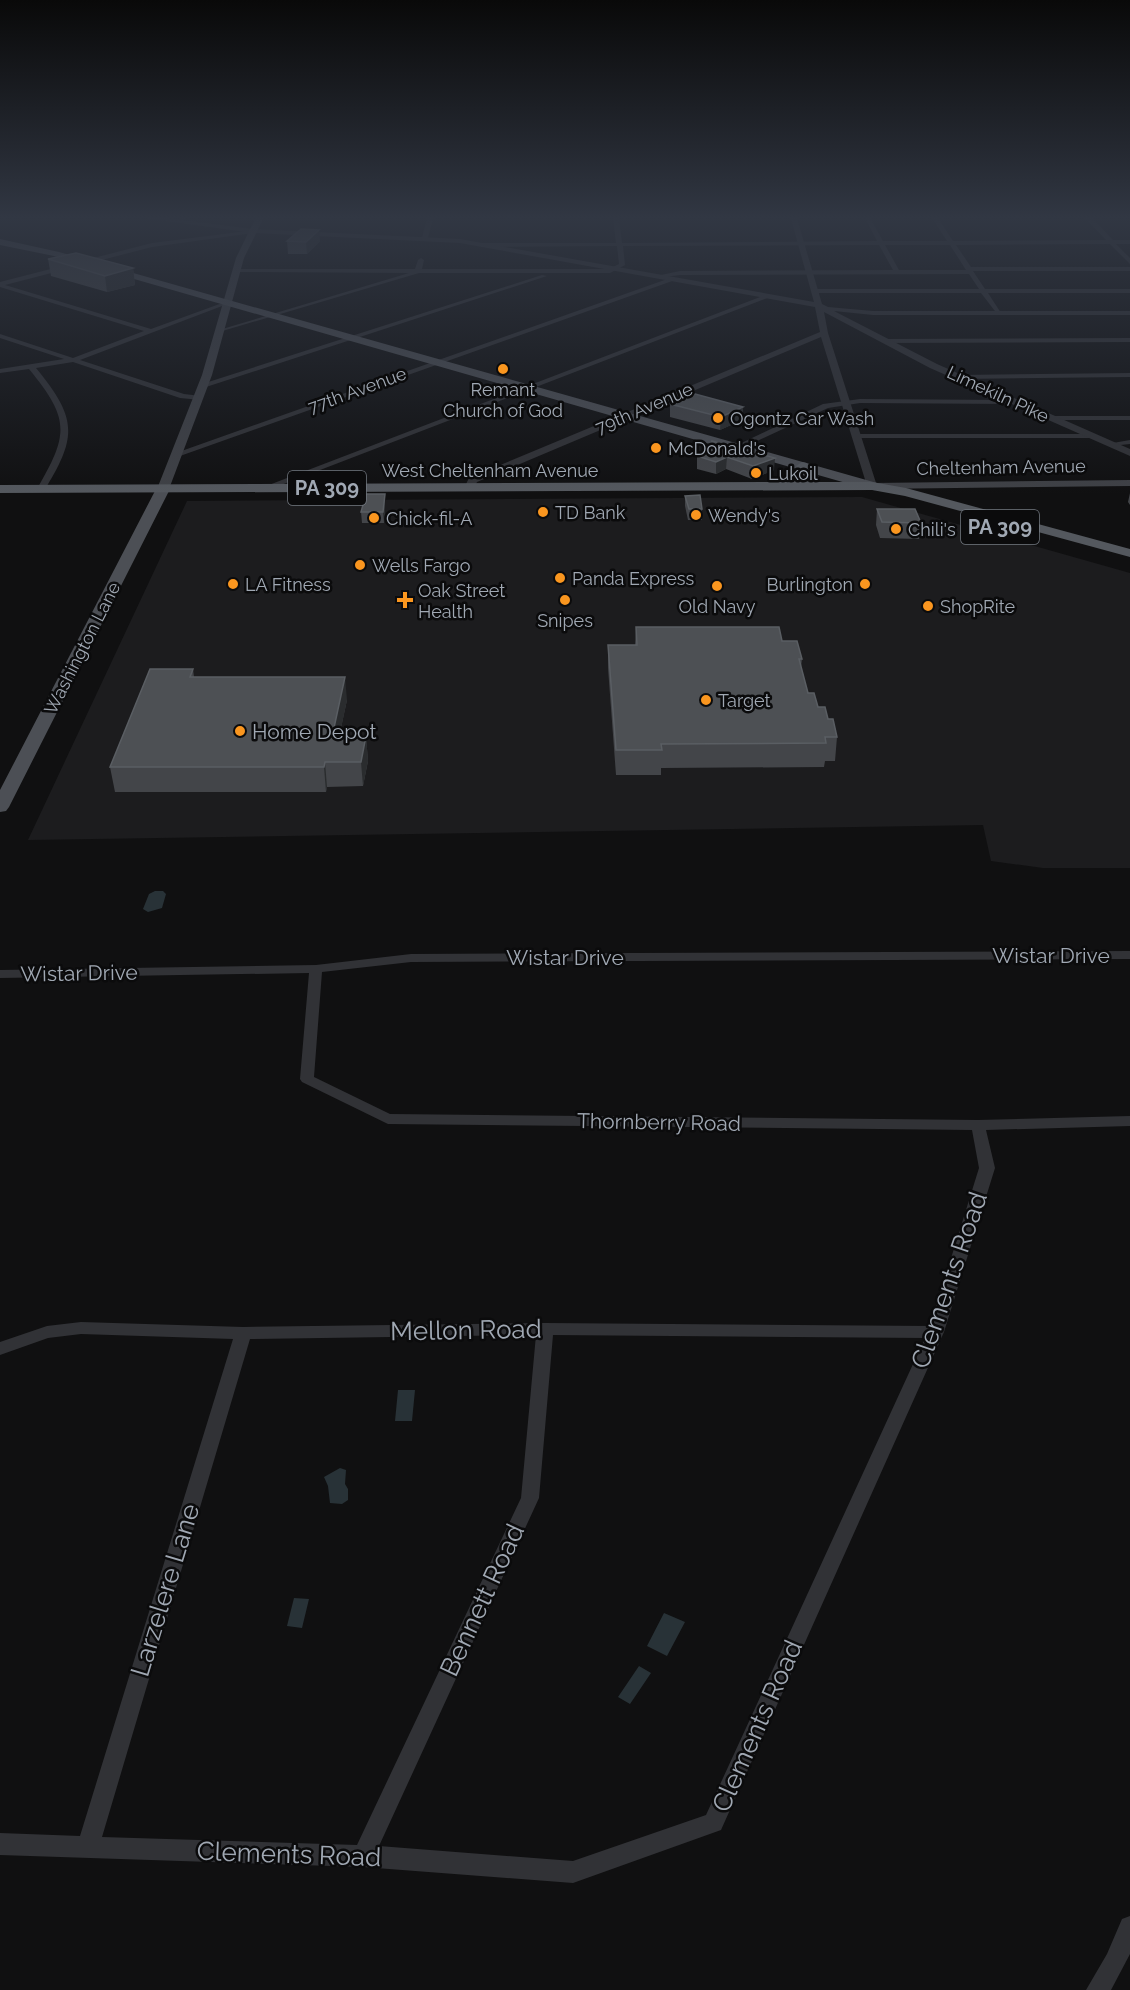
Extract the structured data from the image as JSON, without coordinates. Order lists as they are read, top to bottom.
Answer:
{
  "streets": {
    "highway": ["West Cheltenham Avenue", "PA 309"],
    "main road": ["Cheltenham Avenue", "Washington Lane"],
    "street": [
      "77th Avenue",
      "Limekiln Pike",
      "79th Avenue",
      "Wistar Drive",
      "Thornberry Road",
      "Clements Road",
      "Mellon Road",
      "Larzelere Lane",
      "Bennett Road"
    ]
  },
  "crossings": [
    ["79th Avenue", "West Cheltenham Avenue"],
    ["Cheltenham Avenue", "West Cheltenham Avenue"],
    ["Cheltenham Avenue", "PA 309"],
    ["West Cheltenham Avenue", "PA 309"],
    ["West Cheltenham Avenue", "Washington Lane"],
    ["Wistar Drive", "Thornberry Road"],
    ["Thornberry Road", "Clements Road"],
    ["Clements Road", "Mellon Road"],
    ["Clements Road", "Larzelere Lane"],
    ["Clements Road", "Bennett Road"],
    ["Mellon Road", "Larzelere Lane"],
    ["Mellon Road", "Bennett Road"]
  ],
  "places": {
    "other": [
      "Remant Church of God",
      "Ogontz Car Wash",
      "McDonald's",
      "Lukoil",
      "TD Bank",
      "Wendy's",
      "Chick-fil-A",
      "Chili's",
      "Wells Fargo",
      "Panda Express",
      "LA Fitness",
      "Burlington",
      "Old Navy",
      "Snipes",
      "ShopRite",
      "Target",
      "Home Depot"
    ],
    "health": ["Oak Street Health"]
  }
}
